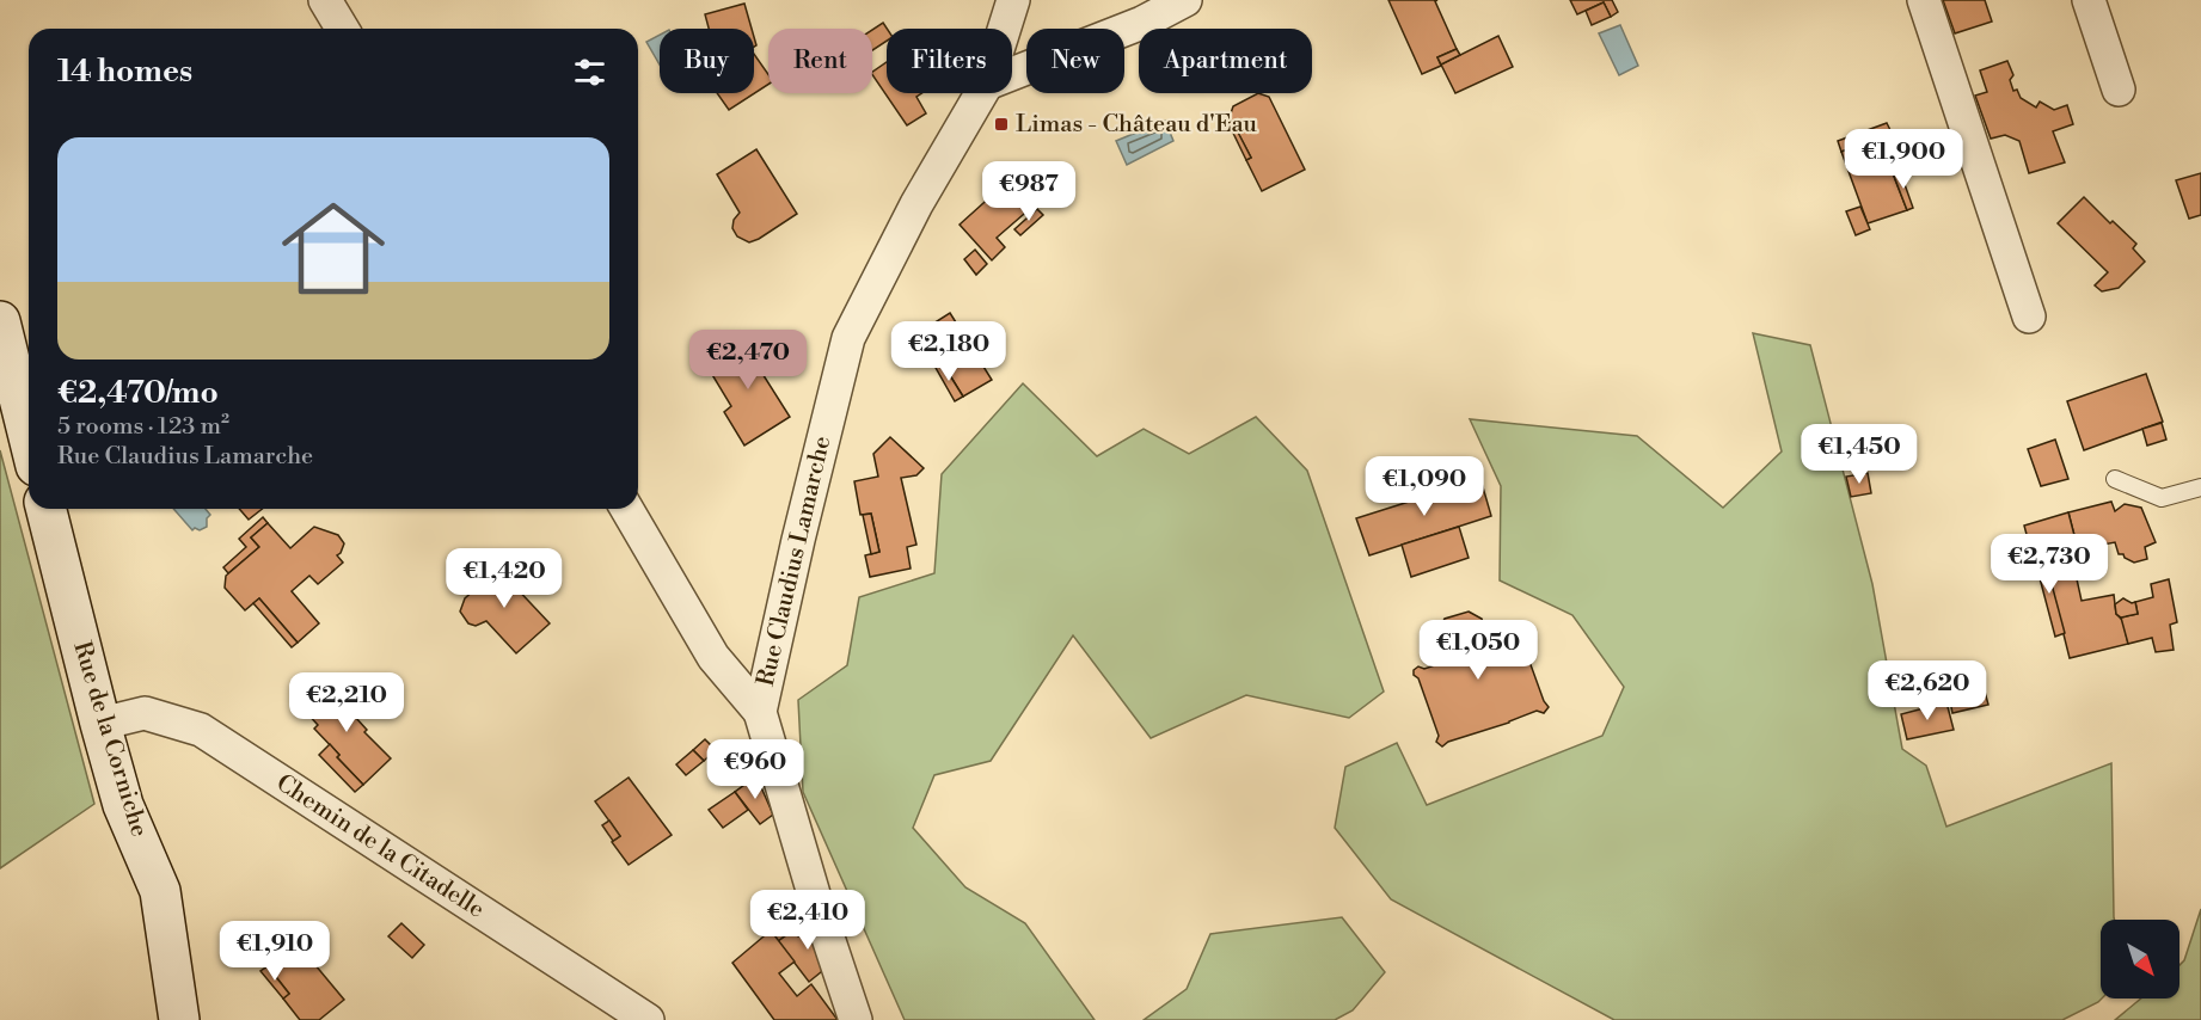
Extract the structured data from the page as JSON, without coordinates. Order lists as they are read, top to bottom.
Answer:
{
  "streets": {
    "main road": ["Rue de la Corniche"],
    "street": ["Rue Claudius Lamarche", "Chemin de la Citadelle"]
  },
  "crossings": [
    ["Rue de la Corniche", "Chemin de la Citadelle"]
  ],
  "places": {
    "transit": ["Limas - Château d'Eau"]
  },
  "north": "bottom right",
  "page": {
    "chip": [
      "Buy",
      "Rent",
      "Filters",
      "New",
      "Apartment"
    ],
    "heading": "14 homes",
    "list": [
      {
        "name": "€2,470/mo",
        "note": "5 rooms · 123 m² · Rue Claudius Lamarche"
      }
    ],
    "price": [
      "€1,900",
      "€987",
      "€2,180",
      "€2,470",
      "€1,450",
      "€1,090",
      "€2,730",
      "€1,420",
      "€1,050",
      "€2,620",
      "€2,210",
      "€960",
      "€2,410",
      "€1,910"
    ]
  }
}
